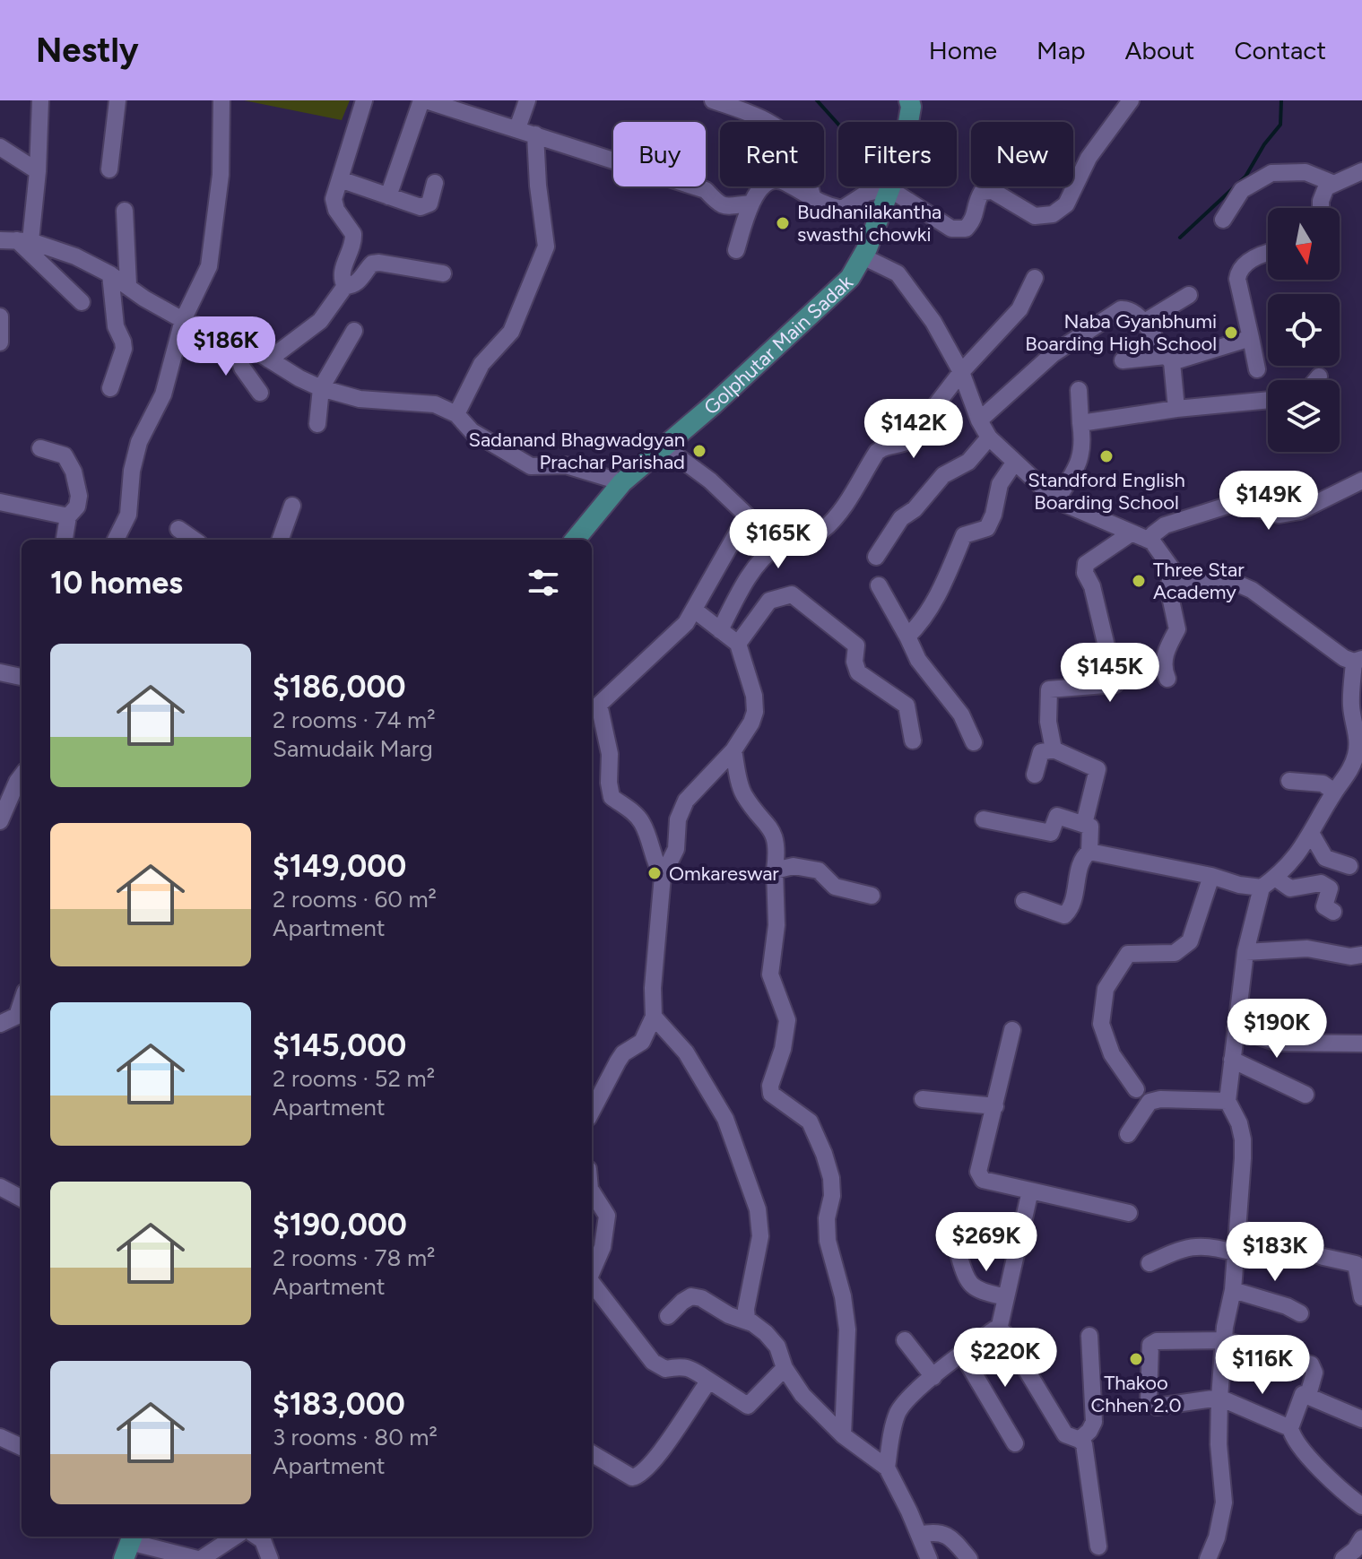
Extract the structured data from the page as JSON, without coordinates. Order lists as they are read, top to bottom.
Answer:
{
  "streets": {
    "main road": ["Golphutar Main Sadak"]
  },
  "places": [
    "Budhanilakantha swasthi chowki",
    "Naba Gyanbhumi Boarding High School",
    "Sadanand Bhagwadgyan Prachar Parishad",
    "Standford English Boarding School",
    "Three Star Academy",
    "Omkareswar",
    "Thakoo Chhen 2.0"
  ],
  "north": "bottom",
  "page": {
    "header": "Nestly",
    "nav": [
      "Home",
      "Map",
      "About",
      "Contact"
    ],
    "chip": [
      "Buy",
      "Rent",
      "Filters",
      "New"
    ],
    "price": [
      "$186K",
      "$142K",
      "$149K",
      "$165K",
      "$145K",
      "$190K",
      "$269K",
      "$183K",
      "$220K",
      "$116K"
    ],
    "heading": "10 homes",
    "list": [
      {
        "name": "$186,000",
        "note": "2 rooms · 74 m² · Samudaik Marg"
      },
      {
        "name": "$149,000",
        "note": "2 rooms · 60 m² · Apartment"
      },
      {
        "name": "$145,000",
        "note": "2 rooms · 52 m² · Apartment"
      },
      {
        "name": "$190,000",
        "note": "2 rooms · 78 m² · Apartment"
      },
      {
        "name": "$183,000",
        "note": "3 rooms · 80 m² · Apartment"
      }
    ]
  }
}
